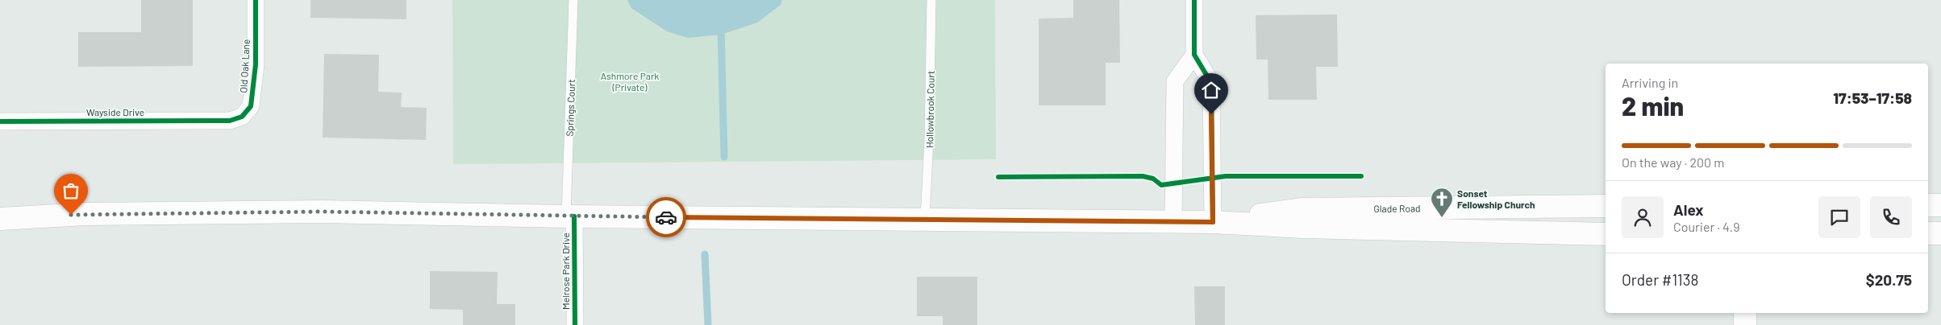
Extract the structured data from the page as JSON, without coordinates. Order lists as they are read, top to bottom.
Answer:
{
  "streets": {
    "main road": ["Glade Road"],
    "street": ["Old Oak Lane", "Wayside Drive", "Melrose Park Drive"],
    "lane": ["Springs Court", "Hollowbrook Court"]
  },
  "crossings": [
    ["Old Oak Lane", "Wayside Drive"],
    ["Springs Court", "Glade Road"],
    ["Springs Court", "Melrose Park Drive"],
    ["Hollowbrook Court", "Glade Road"],
    ["Glade Road", "Melrose Park Drive"]
  ],
  "parks": ["Ashmore Park (Private)"],
  "places": {
    "church": ["Sonset Fellowship Church"]
  },
  "page": {
    "heading": ["2 min", "Arriving in", "17:53–17:58"],
    "panel": [
      "Alex",
      "Courier · 4.9",
      "Order #1138",
      "$20.75"
    ],
    "bar": "On the way · 200 m"
  }
}
